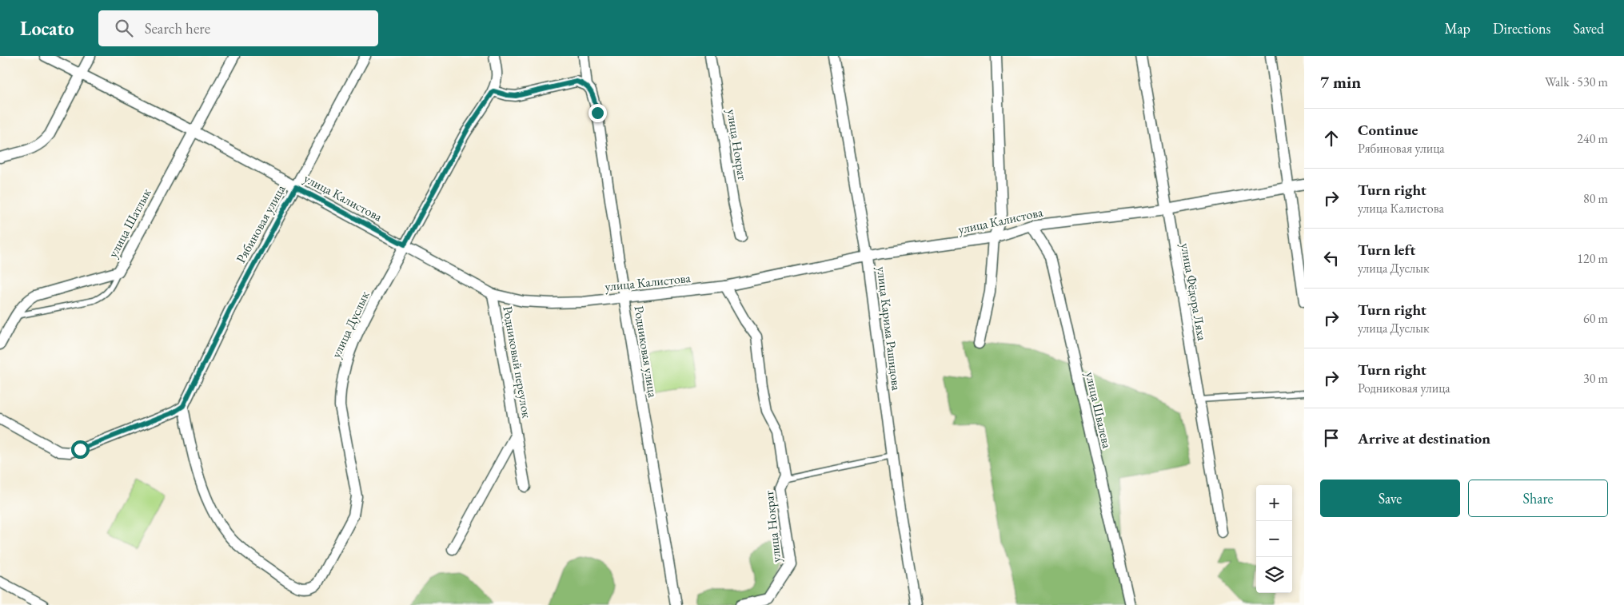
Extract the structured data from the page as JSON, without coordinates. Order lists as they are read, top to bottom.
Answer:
{
  "streets": {
    "street": [
      "улица Нократ",
      "улица Калистова",
      "улица Шатлык",
      "Рябиновая улица",
      "улица Фёдора Ляха",
      "улица Дуслык",
      "улица Карима Рашидова",
      "Родниковая улица",
      "Родниковый переулок",
      "улица Швалева"
    ]
  },
  "crossings": [
    ["улица Нократ", "улица Калистова"],
    ["улица Калистова", "улица Шатлык"],
    ["улица Калистова", "Рябиновая улица"],
    ["улица Калистова", "улица Фёдора Ляха"],
    ["улица Калистова", "улица Дуслык"],
    ["улица Калистова", "улица Карима Рашидова"],
    ["улица Калистова", "Родниковая улица"],
    ["улица Калистова", "Родниковый переулок"],
    ["улица Калистова", "улица Швалева"],
    ["Рябиновая улица", "улица Дуслык"]
  ],
  "page": {
    "header": "Locato",
    "search": "Search here",
    "nav": ["Map", "Directions", "Saved"],
    "heading": ["7 min", "Walk · 530 m"],
    "list": [
      ["Continue", "Рябиновая улица", "240 m"],
      ["Turn right", "улица Калистова", "80 m"],
      ["Turn left", "улица Дуслык", "120 m"],
      ["Turn right", "улица Дуслык", "60 m"],
      ["Turn right", "Родниковая улица", "30 m"],
      "Arrive at destination"
    ],
    "buttons": ["Save", "Share"],
    "map_buttons": ["+", "−"]
  }
}
